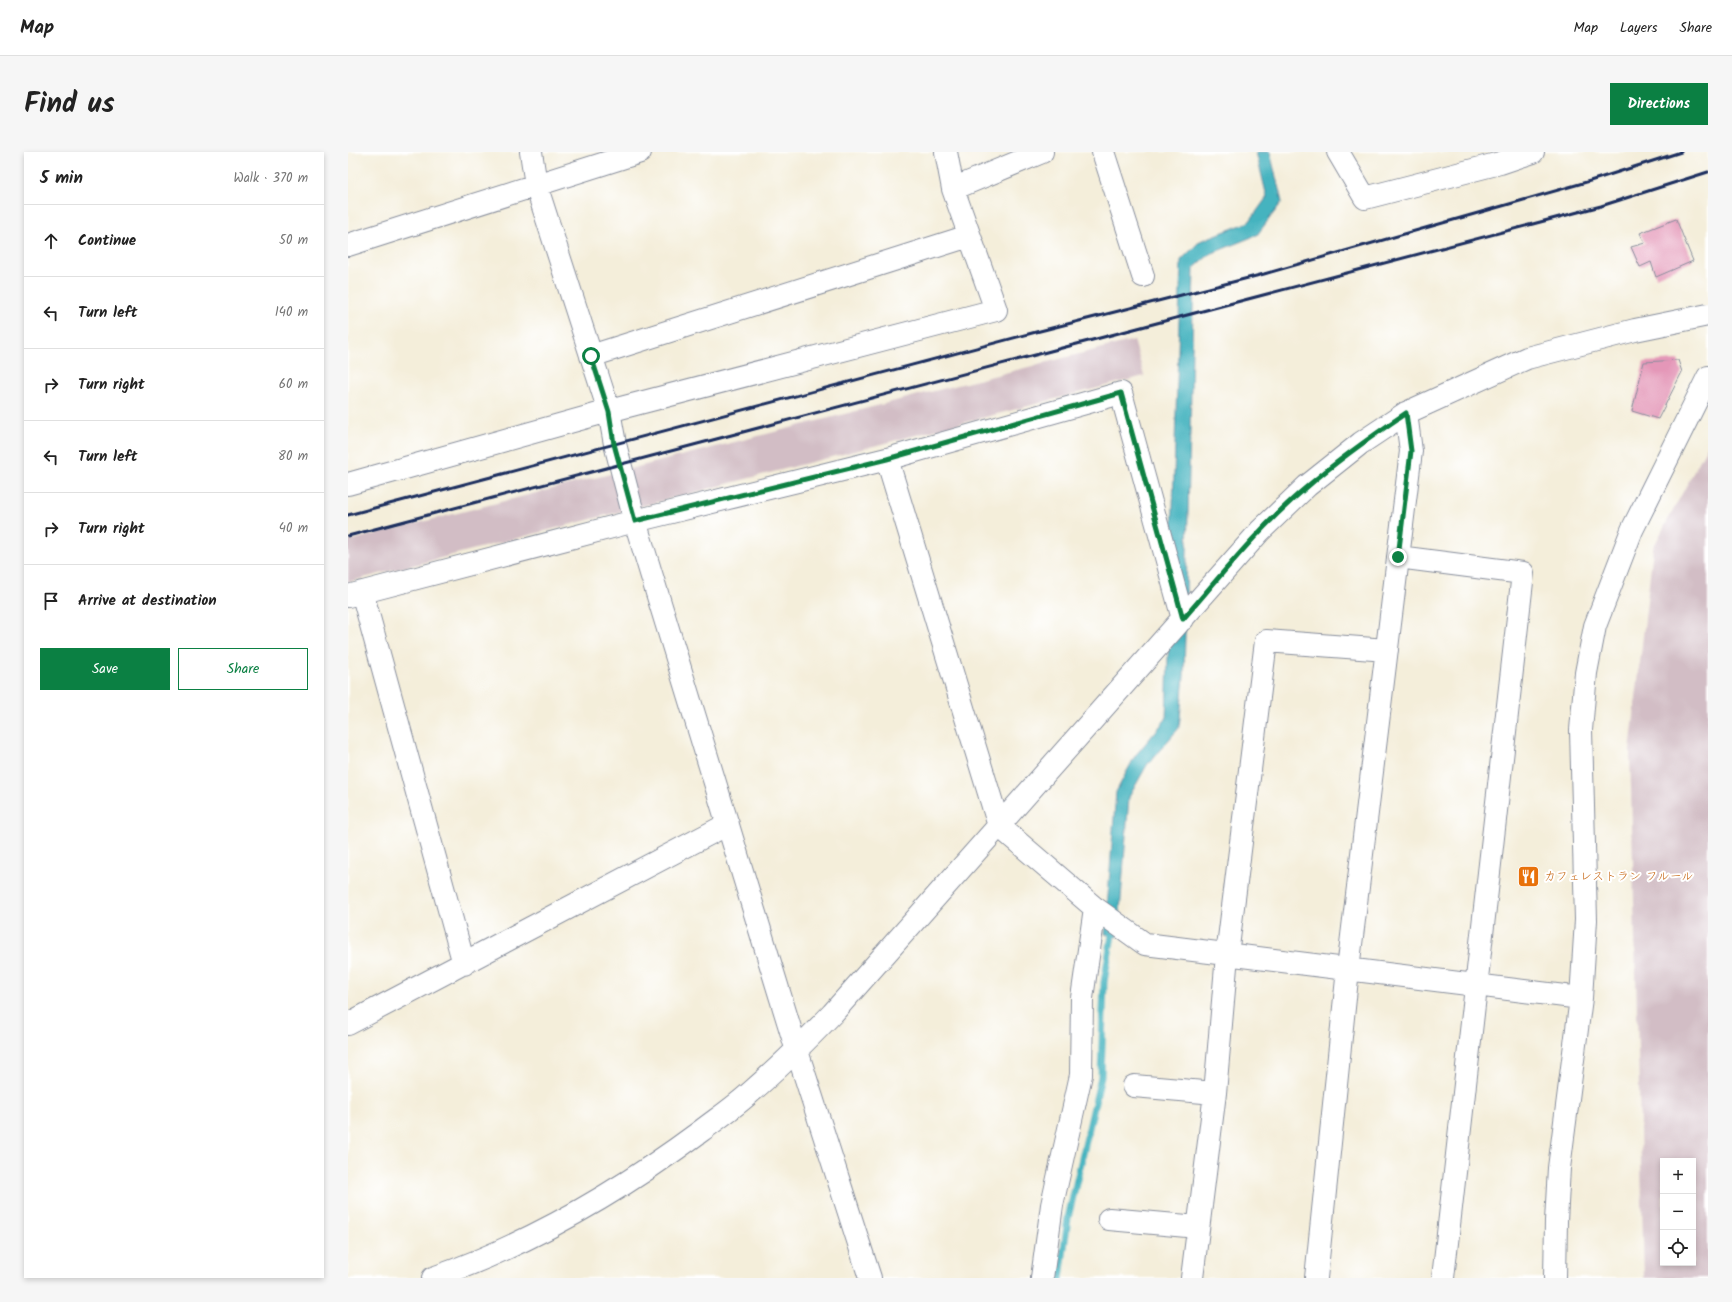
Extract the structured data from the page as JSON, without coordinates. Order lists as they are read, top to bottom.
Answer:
{
  "places": {
    "restaurant": ["カフェレストラン フルール"]
  },
  "page": {
    "header": "Map",
    "nav": ["Map", "Layers", "Share"],
    "title": "Find us",
    "buttons": [
      "Directions",
      ["Save", "Share"]
    ],
    "heading": ["5 min", "Walk · 370 m"],
    "list": [
      ["Continue", "50 m"],
      ["Turn left", "140 m"],
      ["Turn right", "60 m"],
      ["Turn left", "80 m"],
      ["Turn right", "40 m"],
      "Arrive at destination"
    ],
    "map_buttons": ["+", "−"]
  }
}
